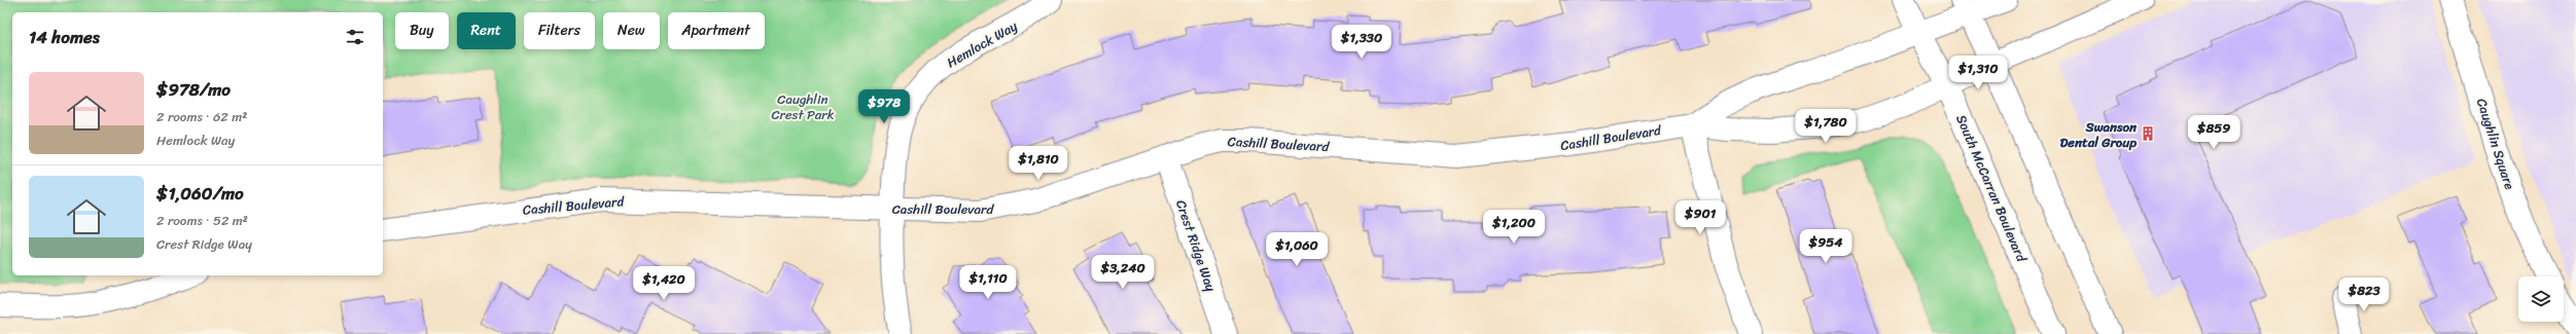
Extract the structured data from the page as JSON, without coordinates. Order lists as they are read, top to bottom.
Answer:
{
  "streets": {
    "street": [
      "Hemlock Way",
      "Cashill Boulevard",
      "Caughlin Square",
      "South McCarran Boulevard",
      "Crest Ridge Way"
    ]
  },
  "crossings": [
    ["Hemlock Way", "Cashill Boulevard"],
    ["Cashill Boulevard", "South McCarran Boulevard"],
    ["Cashill Boulevard", "Crest Ridge Way"]
  ],
  "parks": ["Caughlin Crest Park"],
  "places": {
    "building": ["Swanson Dental Group"]
  },
  "page": {
    "chip": [
      "Buy",
      "Rent",
      "Filters",
      "New",
      "Apartment"
    ],
    "heading": "14 homes",
    "price": [
      "$1,330",
      "$1,310",
      "$978",
      "$1,780",
      "$859",
      "$1,810",
      "$901",
      "$1,200",
      "$954",
      "$1,060",
      "$3,240",
      "$1,110",
      "$1,420",
      "$823"
    ],
    "list": [
      {
        "name": "$978/mo",
        "note": "2 rooms · 62 m² · Hemlock Way"
      },
      {
        "name": "$1,060/mo",
        "note": "2 rooms · 52 m² · Crest Ridge Way"
      }
    ]
  }
}
